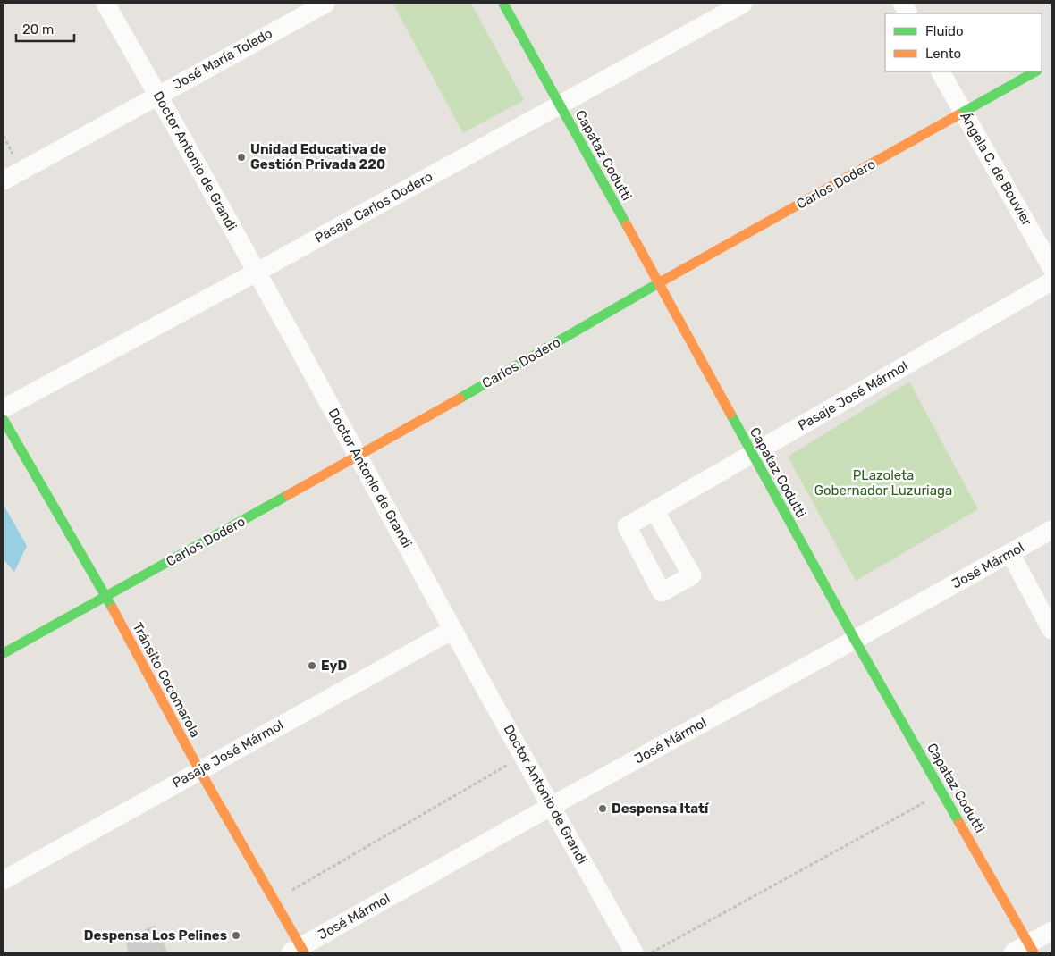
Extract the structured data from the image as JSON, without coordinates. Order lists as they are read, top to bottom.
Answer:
{
  "streets": {
    "street": [
      "José María Toledo",
      "Capataz Codutti",
      "Doctor Antonio de Grandi",
      "Ángela C. de Bouvier",
      "Carlos Dodero",
      "Pasaje Carlos Dodero",
      "Pasaje José Mármol",
      "José Mármol",
      "Tránsito Cocomarola"
    ]
  },
  "crossings": [
    ["José María Toledo", "Doctor Antonio de Grandi"],
    ["Capataz Codutti", "Carlos Dodero"],
    ["Capataz Codutti", "Pasaje Carlos Dodero"],
    ["Capataz Codutti", "Pasaje José Mármol"],
    ["Capataz Codutti", "José Mármol"],
    ["Doctor Antonio de Grandi", "Carlos Dodero"],
    ["Doctor Antonio de Grandi", "Pasaje Carlos Dodero"],
    ["Doctor Antonio de Grandi", "Pasaje José Mármol"],
    ["Doctor Antonio de Grandi", "José Mármol"],
    ["Ángela C. de Bouvier", "Carlos Dodero"],
    ["Carlos Dodero", "Tránsito Cocomarola"],
    ["Pasaje José Mármol", "Tránsito Cocomarola"],
    ["José Mármol", "Tránsito Cocomarola"]
  ],
  "parks": ["PLazoleta Gobernador Luzuriaga"],
  "places": [
    "Unidad Educativa de Gestión Privada 220",
    "EyD",
    "Despensa Itatí",
    "Despensa Los Pelines"
  ],
  "legend": ["Fluido", "Lento"],
  "scale_bar": "20 m"
}
